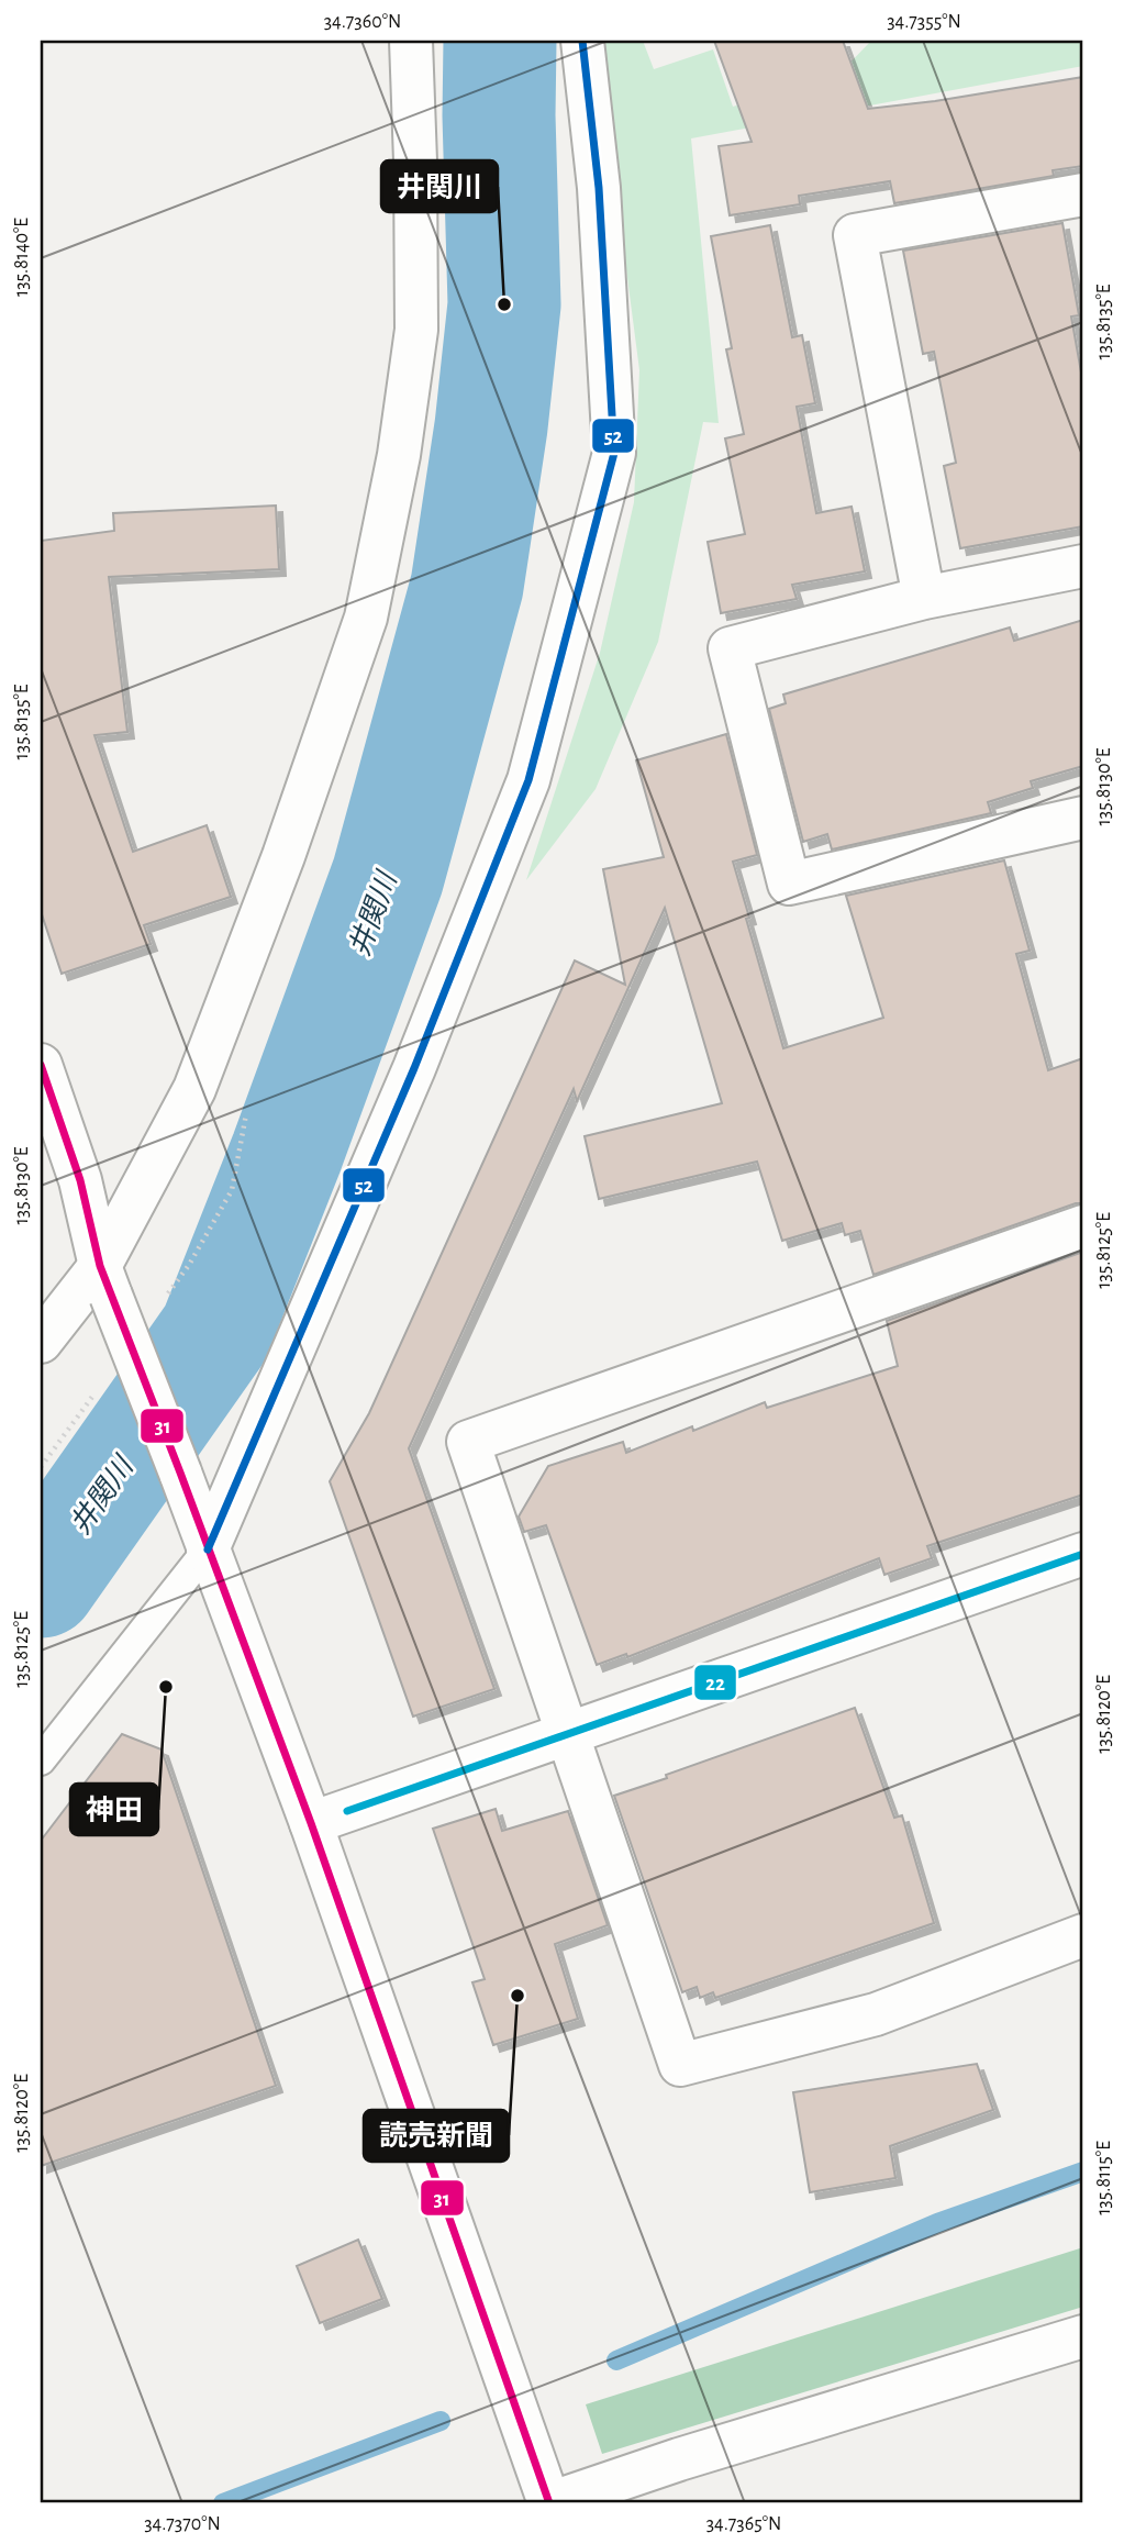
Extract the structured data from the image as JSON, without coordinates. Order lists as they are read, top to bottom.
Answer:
{
  "water": ["井関川"],
  "places": ["井関川", "神田", "読売新聞"],
  "lines": ["transit line 52", "transit line 31", "transit line 22"],
  "coordinates": [
    "34.7360°N",
    "34.7355°N",
    "135.8140°E",
    "135.8135°E",
    "135.8130°E",
    "135.8125°E",
    "135.8120°E",
    "135.8115°E",
    "34.7370°N",
    "34.7365°N"
  ]
}
